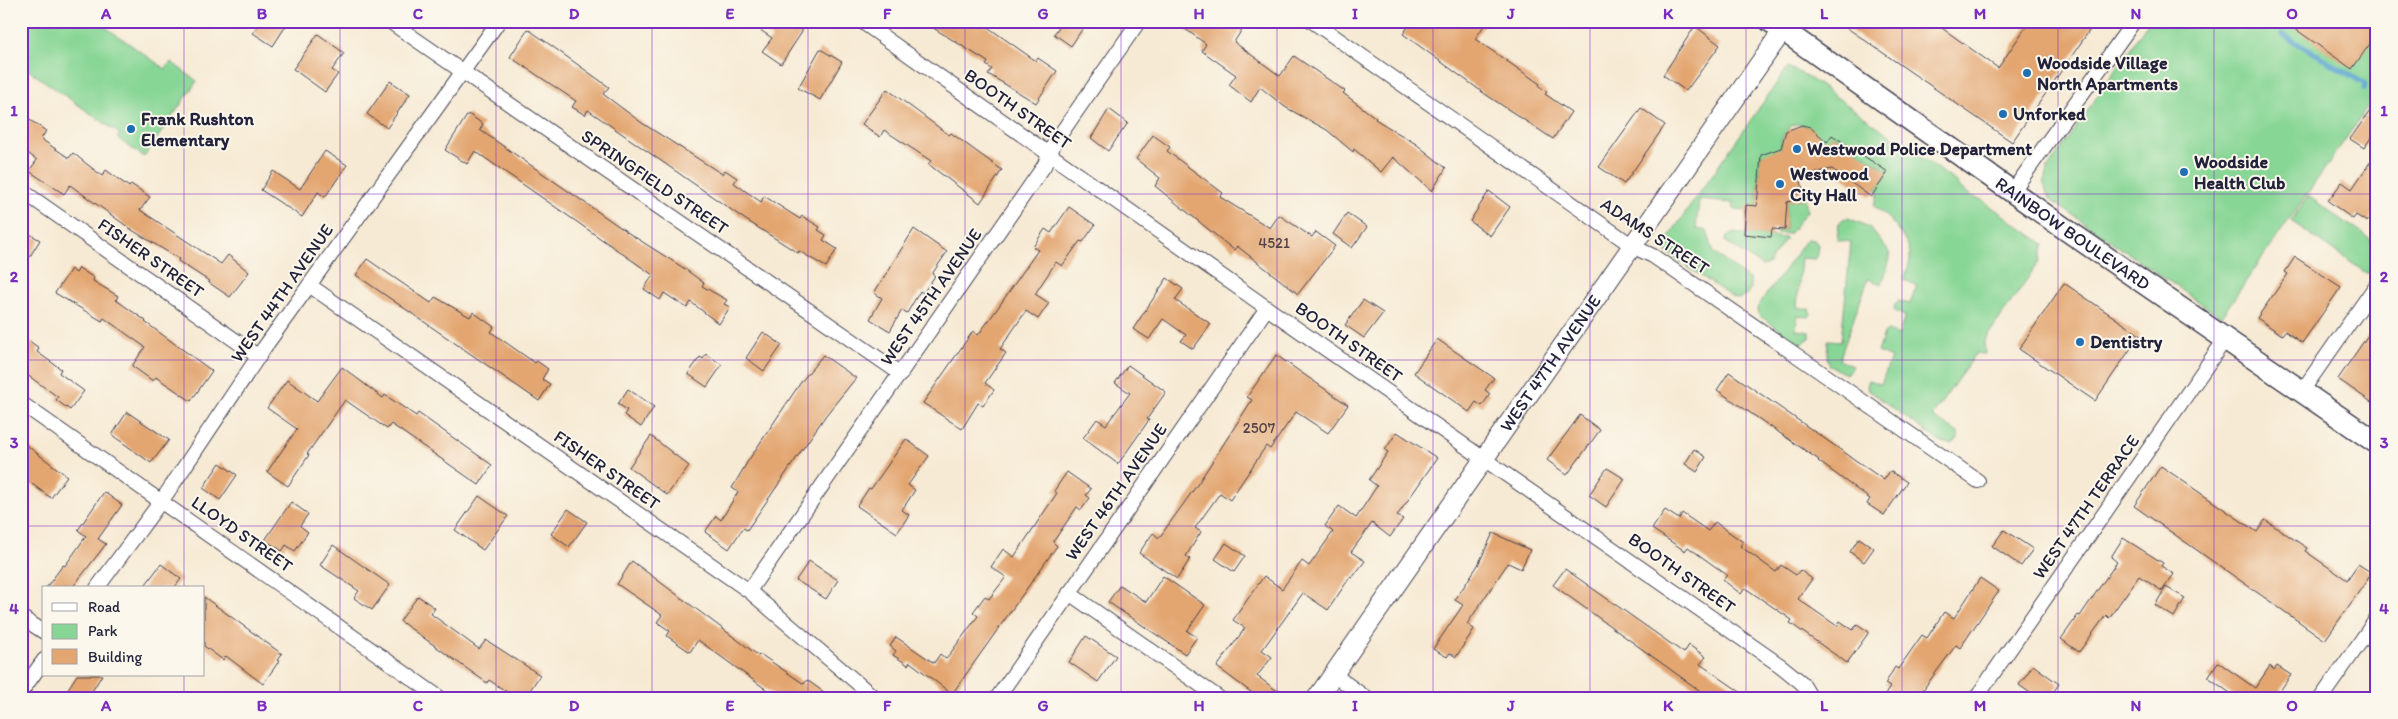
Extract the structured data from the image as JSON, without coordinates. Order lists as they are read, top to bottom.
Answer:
{
  "streets": {
    "main road": ["RAINBOW BOULEVARD"],
    "street": [
      "BOOTH STREET",
      "SPRINGFIELD STREET",
      "ADAMS STREET",
      "FISHER STREET",
      "WEST 44TH AVENUE",
      "WEST 45TH AVENUE",
      "WEST 47TH AVENUE",
      "WEST 46TH AVENUE",
      "WEST 47TH TERRACE",
      "LLOYD STREET"
    ]
  },
  "crossings": [
    ["BOOTH STREET", "WEST 45TH AVENUE"],
    ["BOOTH STREET", "WEST 47TH AVENUE"],
    ["BOOTH STREET", "WEST 46TH AVENUE"],
    ["SPRINGFIELD STREET", "WEST 44TH AVENUE"],
    ["SPRINGFIELD STREET", "WEST 45TH AVENUE"],
    ["RAINBOW BOULEVARD", "WEST 47TH AVENUE"],
    ["RAINBOW BOULEVARD", "WEST 47TH TERRACE"],
    ["ADAMS STREET", "WEST 47TH AVENUE"],
    ["FISHER STREET", "WEST 44TH AVENUE"],
    ["FISHER STREET", "WEST 45TH AVENUE"],
    ["WEST 44TH AVENUE", "LLOYD STREET"]
  ],
  "places": [
    "Woodside Village North Apartments",
    "Unforked",
    "Frank Rushton Elementary",
    "Westwood Police Department",
    "Woodside Health Club",
    "Westwood City Hall",
    "Dentistry"
  ],
  "house_numbers": ["4521", "2507"],
  "legend": ["Road", "Park", "Building"],
  "grid": {
    "columns": [
      "A",
      "B",
      "C",
      "D",
      "E",
      "F",
      "G",
      "H",
      "I",
      "J",
      "K",
      "L",
      "M",
      "N",
      "O"
    ],
    "rows": [
      "1",
      "2",
      "3",
      "4"
    ]
  }
}
